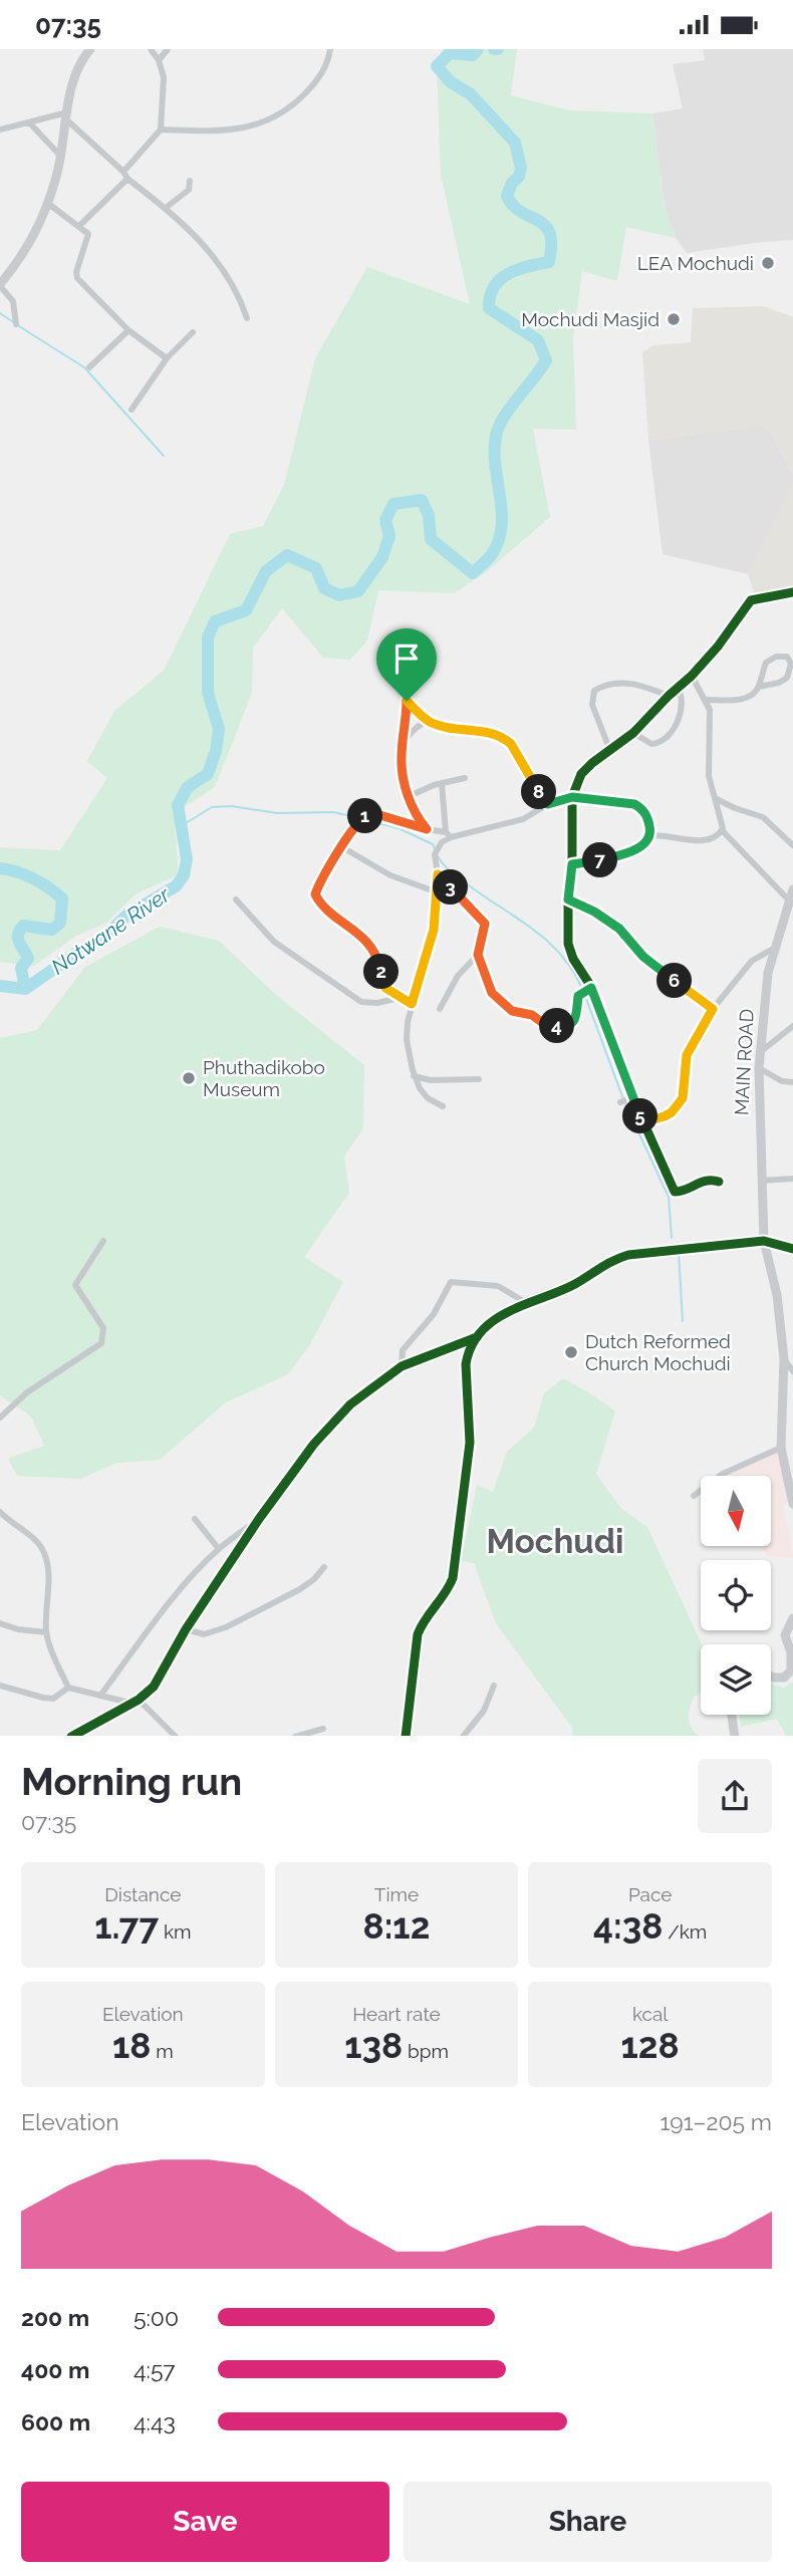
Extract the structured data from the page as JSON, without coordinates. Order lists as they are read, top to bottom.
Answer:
{
  "streets": {
    "street": ["MAIN ROAD"]
  },
  "districts": ["Mochudi"],
  "water": ["Notwane River"],
  "places": [
    "LEA Mochudi",
    "Mochudi Masjid",
    "Phuthadikobo Museum",
    "Dutch Reformed Church Mochudi"
  ],
  "north": "bottom",
  "page": {
    "status": "07:35",
    "pins": [
      "8",
      "1",
      "7",
      "3",
      "2",
      "6",
      "4",
      "5"
    ],
    "heading": ["Morning run", "07:35"],
    "stats": [
      ["Distance", "1.77 km"],
      ["Time", "8:12"],
      ["Pace", "4:38 /km"],
      ["Elevation", "18 m"],
      ["Heart rate", "138 bpm"],
      ["kcal", "128"]
    ],
    "chart": ["Elevation", "191–205 m"],
    "list": [
      {
        "name": "200 m",
        "note": "5:00"
      },
      {
        "name": "400 m",
        "note": "4:57"
      },
      {
        "name": "600 m",
        "note": "4:43"
      }
    ],
    "buttons": ["Save", "Share"]
  }
}
